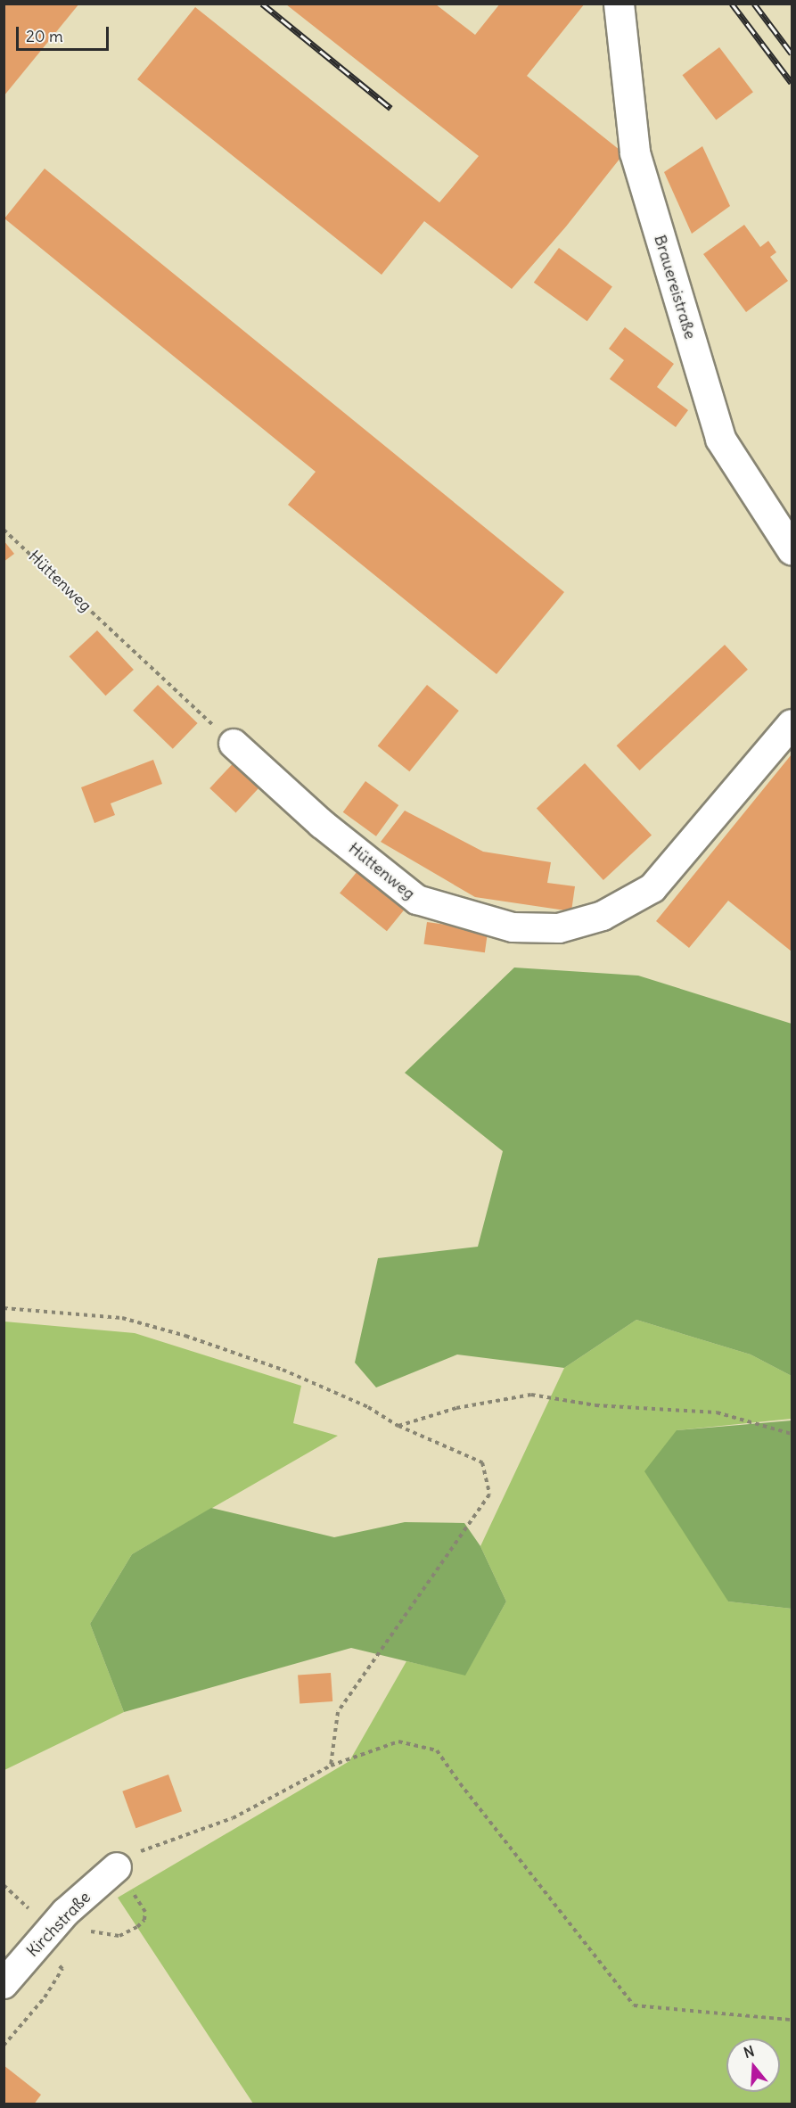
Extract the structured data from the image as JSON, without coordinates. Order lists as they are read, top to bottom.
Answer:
{
  "streets": {
    "street": ["Brauereistraße", "Hüttenweg", "Kirchstraße"]
  },
  "scale_bar": "20 m",
  "north": "top"
}
